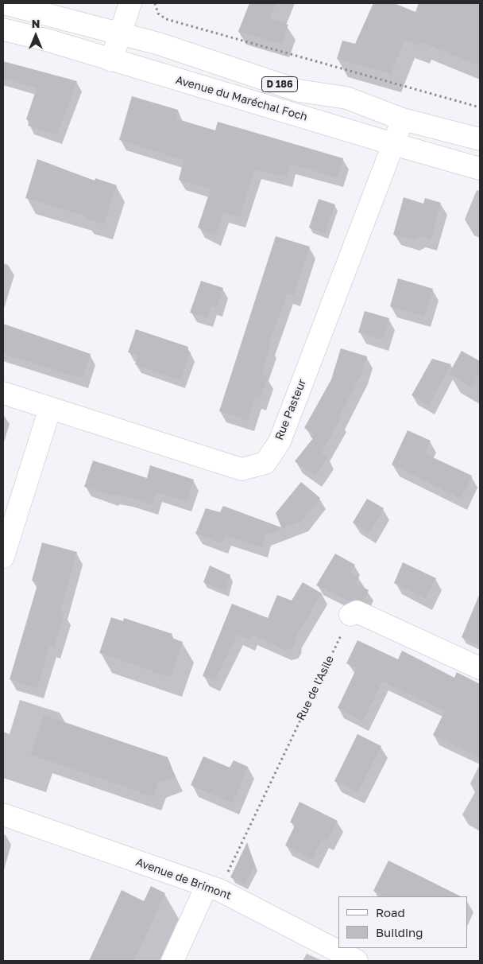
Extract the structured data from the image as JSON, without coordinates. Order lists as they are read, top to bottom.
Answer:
{
  "streets": {
    "street": [
      "D 186",
      "Avenue du Maréchal Foch",
      "Rue Pasteur",
      "Avenue de Brimont"
    ],
    "path": ["Rue de l'Asile"]
  },
  "crossings": [
    ["D 186", "Avenue du Maréchal Foch"],
    ["D 186", "Rue Pasteur"],
    ["Avenue du Maréchal Foch", "Rue Pasteur"],
    ["Rue de l'Asile", "Avenue de Brimont"]
  ],
  "legend": ["Road", "Building"],
  "north": "top"
}
